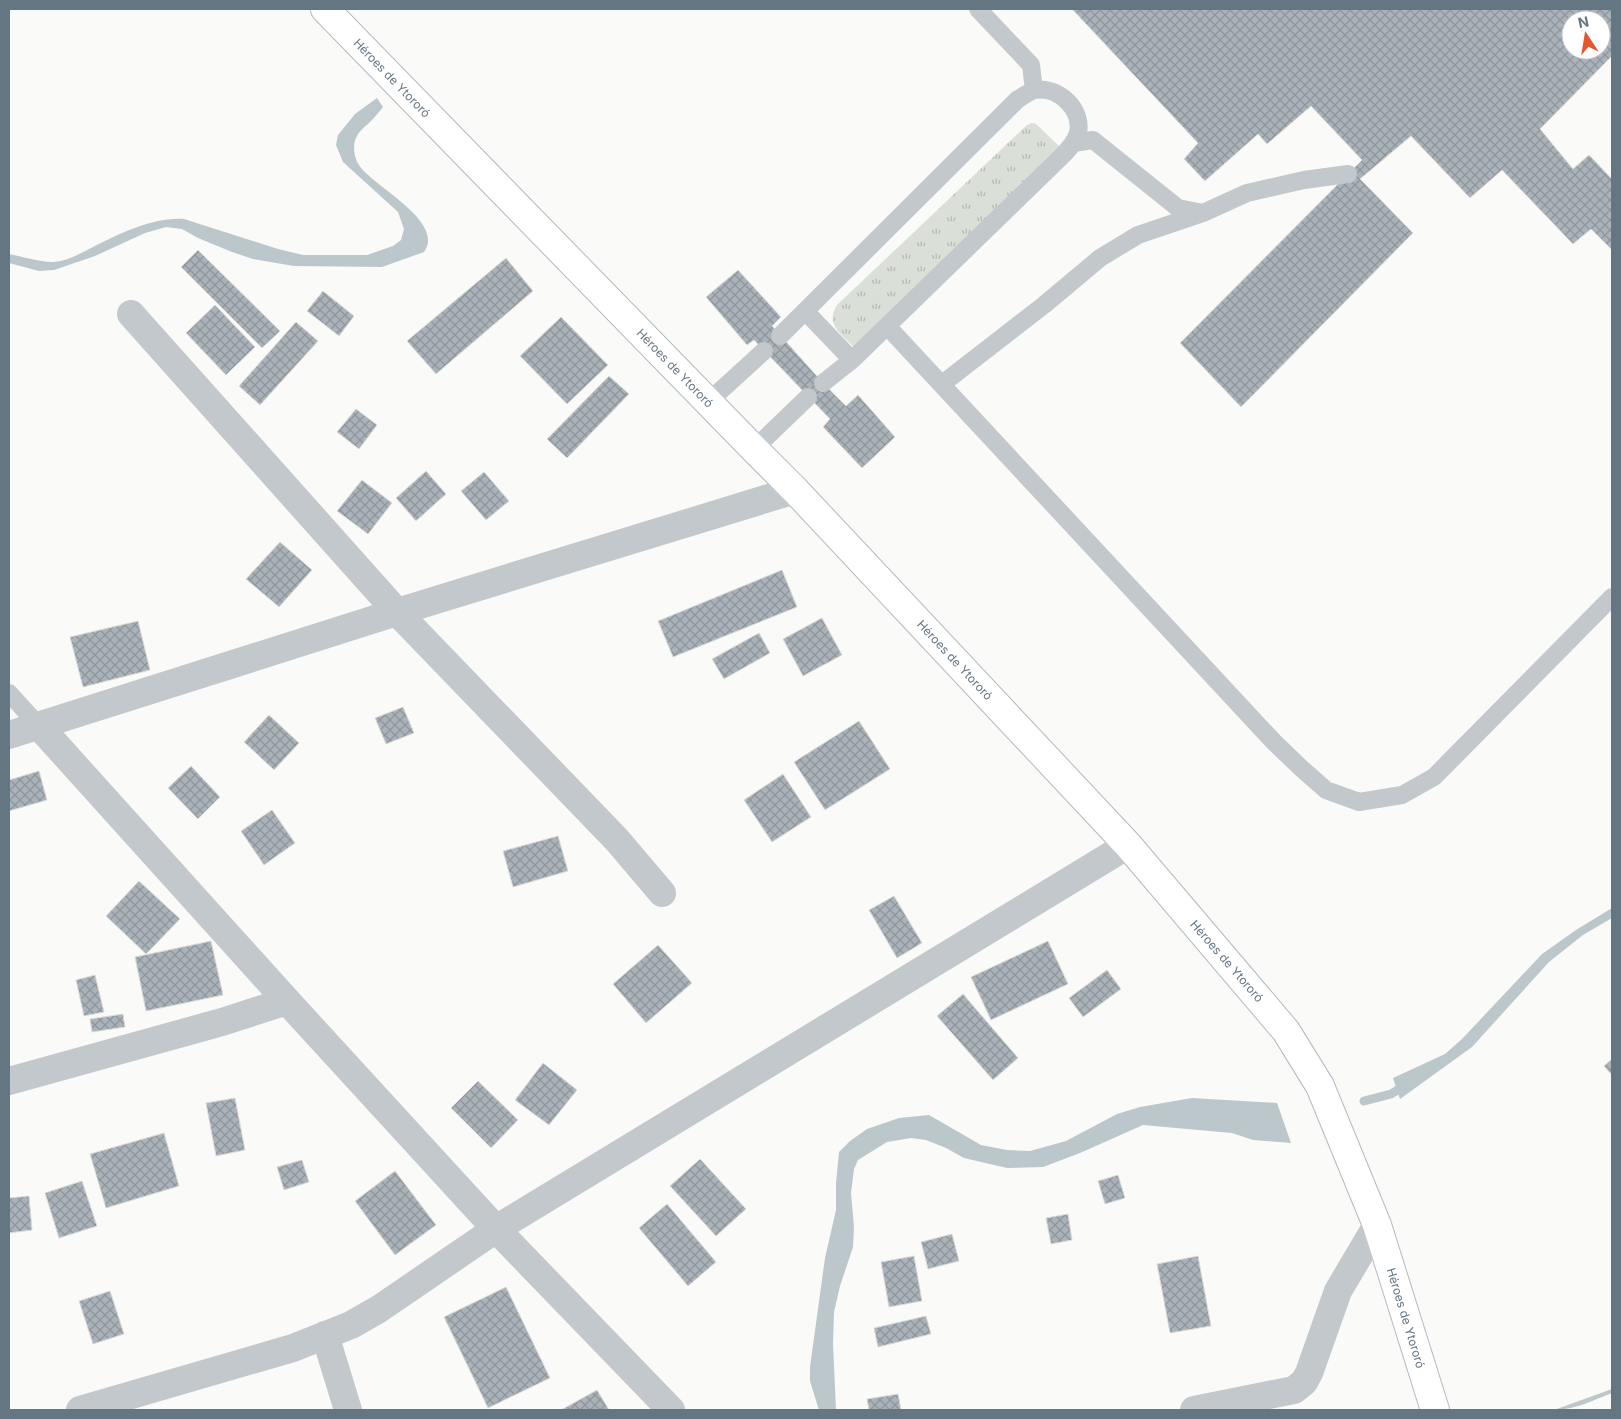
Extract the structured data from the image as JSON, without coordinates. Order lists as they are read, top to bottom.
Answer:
{
  "streets": {
    "main road": ["Héroes de Ytororó"]
  },
  "north": "top"
}
